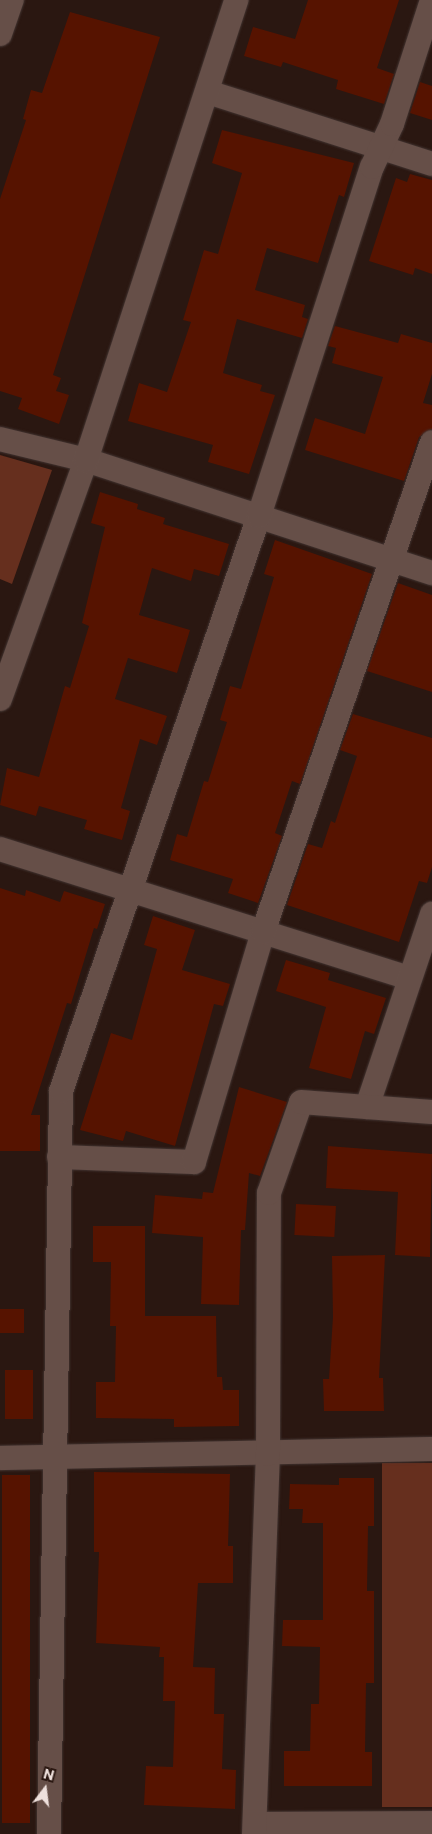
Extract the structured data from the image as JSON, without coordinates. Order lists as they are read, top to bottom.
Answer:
{
  "north": "top"
}
